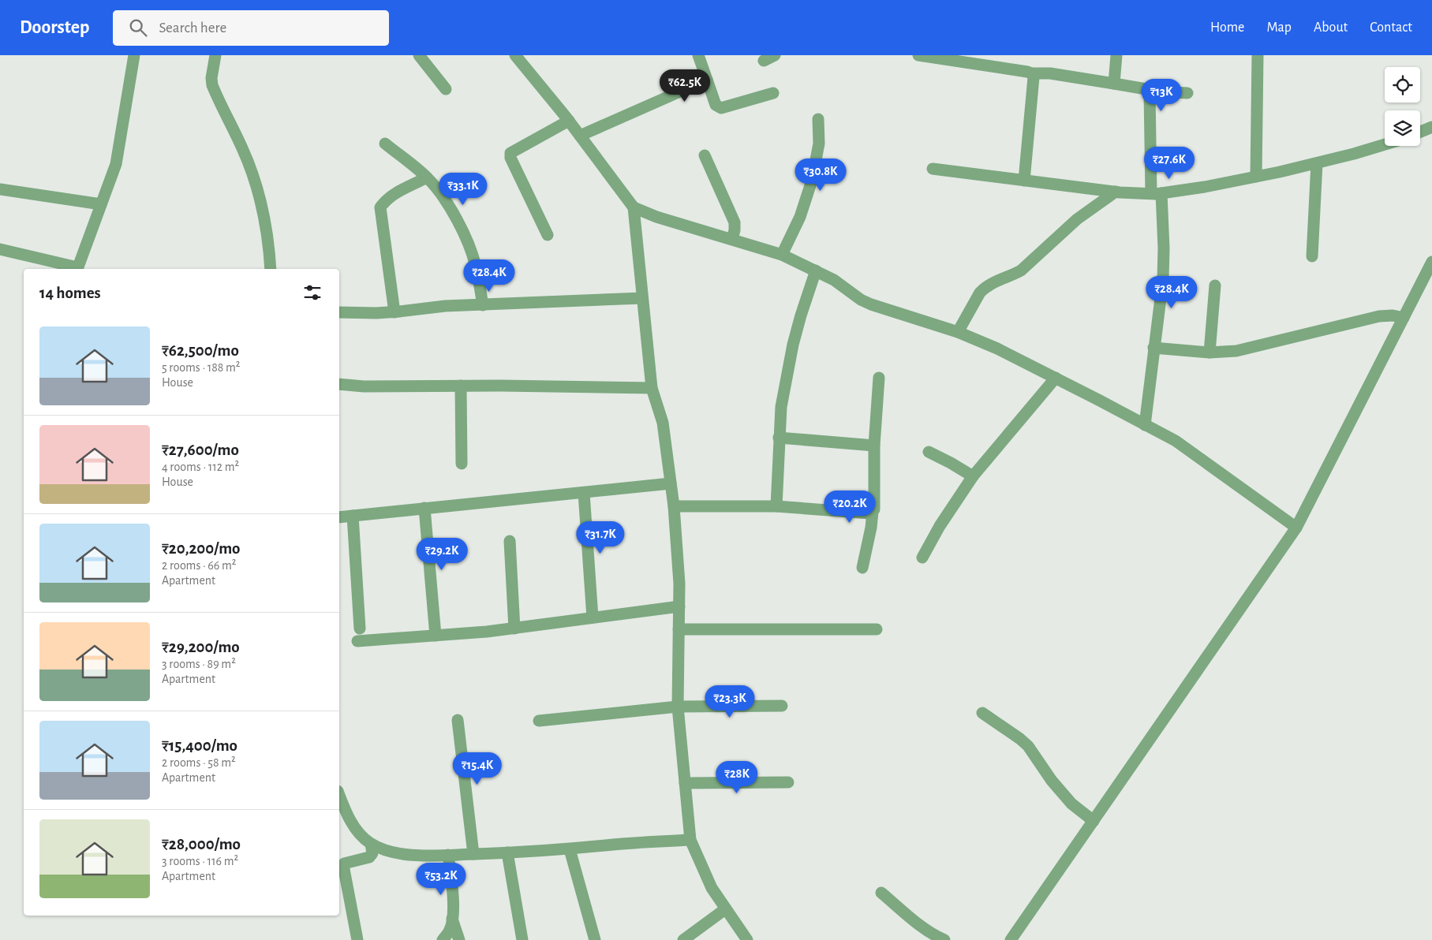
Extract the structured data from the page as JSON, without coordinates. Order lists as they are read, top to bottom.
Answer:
{
  "page": {
    "header": "Doorstep",
    "search": "Search here",
    "nav": [
      "Home",
      "Map",
      "About",
      "Contact"
    ],
    "price": [
      "₹62.5K",
      "₹13K",
      "₹27.6K",
      "₹30.8K",
      "₹33.1K",
      "₹28.4K",
      "₹28.4K",
      "₹20.2K",
      "₹31.7K",
      "₹29.2K",
      "₹23.3K",
      "₹15.4K",
      "₹28K",
      "₹53.2K"
    ],
    "heading": "14 homes",
    "list": [
      {
        "name": "₹62,500/mo",
        "note": "5 rooms · 188 m² · House"
      },
      {
        "name": "₹27,600/mo",
        "note": "4 rooms · 112 m² · House"
      },
      {
        "name": "₹20,200/mo",
        "note": "2 rooms · 66 m² · Apartment"
      },
      {
        "name": "₹29,200/mo",
        "note": "3 rooms · 89 m² · Apartment"
      },
      {
        "name": "₹15,400/mo",
        "note": "2 rooms · 58 m² · Apartment"
      },
      {
        "name": "₹28,000/mo",
        "note": "3 rooms · 116 m² · Apartment"
      }
    ]
  }
}
